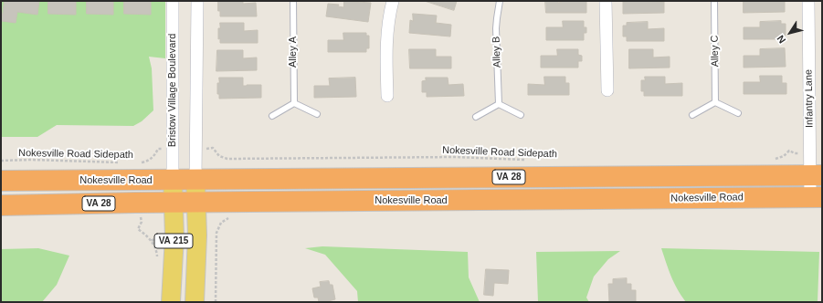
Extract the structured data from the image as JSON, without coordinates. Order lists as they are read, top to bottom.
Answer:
{
  "streets": {
    "highway": ["VA 28", "Nokesville Road"],
    "main road": ["VA 215"],
    "street": ["Bristow Village Boulevard", "Infantry Lane"],
    "lane": ["Alley C", "Alley A", "Alley B"],
    "path": ["Nokesville Road Sidepath"]
  },
  "crossings": [
    ["Bristow Village Boulevard", "Nokesville Road"],
    ["Bristow Village Boulevard", "VA 215"],
    ["Infantry Lane", "Nokesville Road"],
    ["Nokesville Road", "VA 215"]
  ],
  "north": "bottom left"
}
